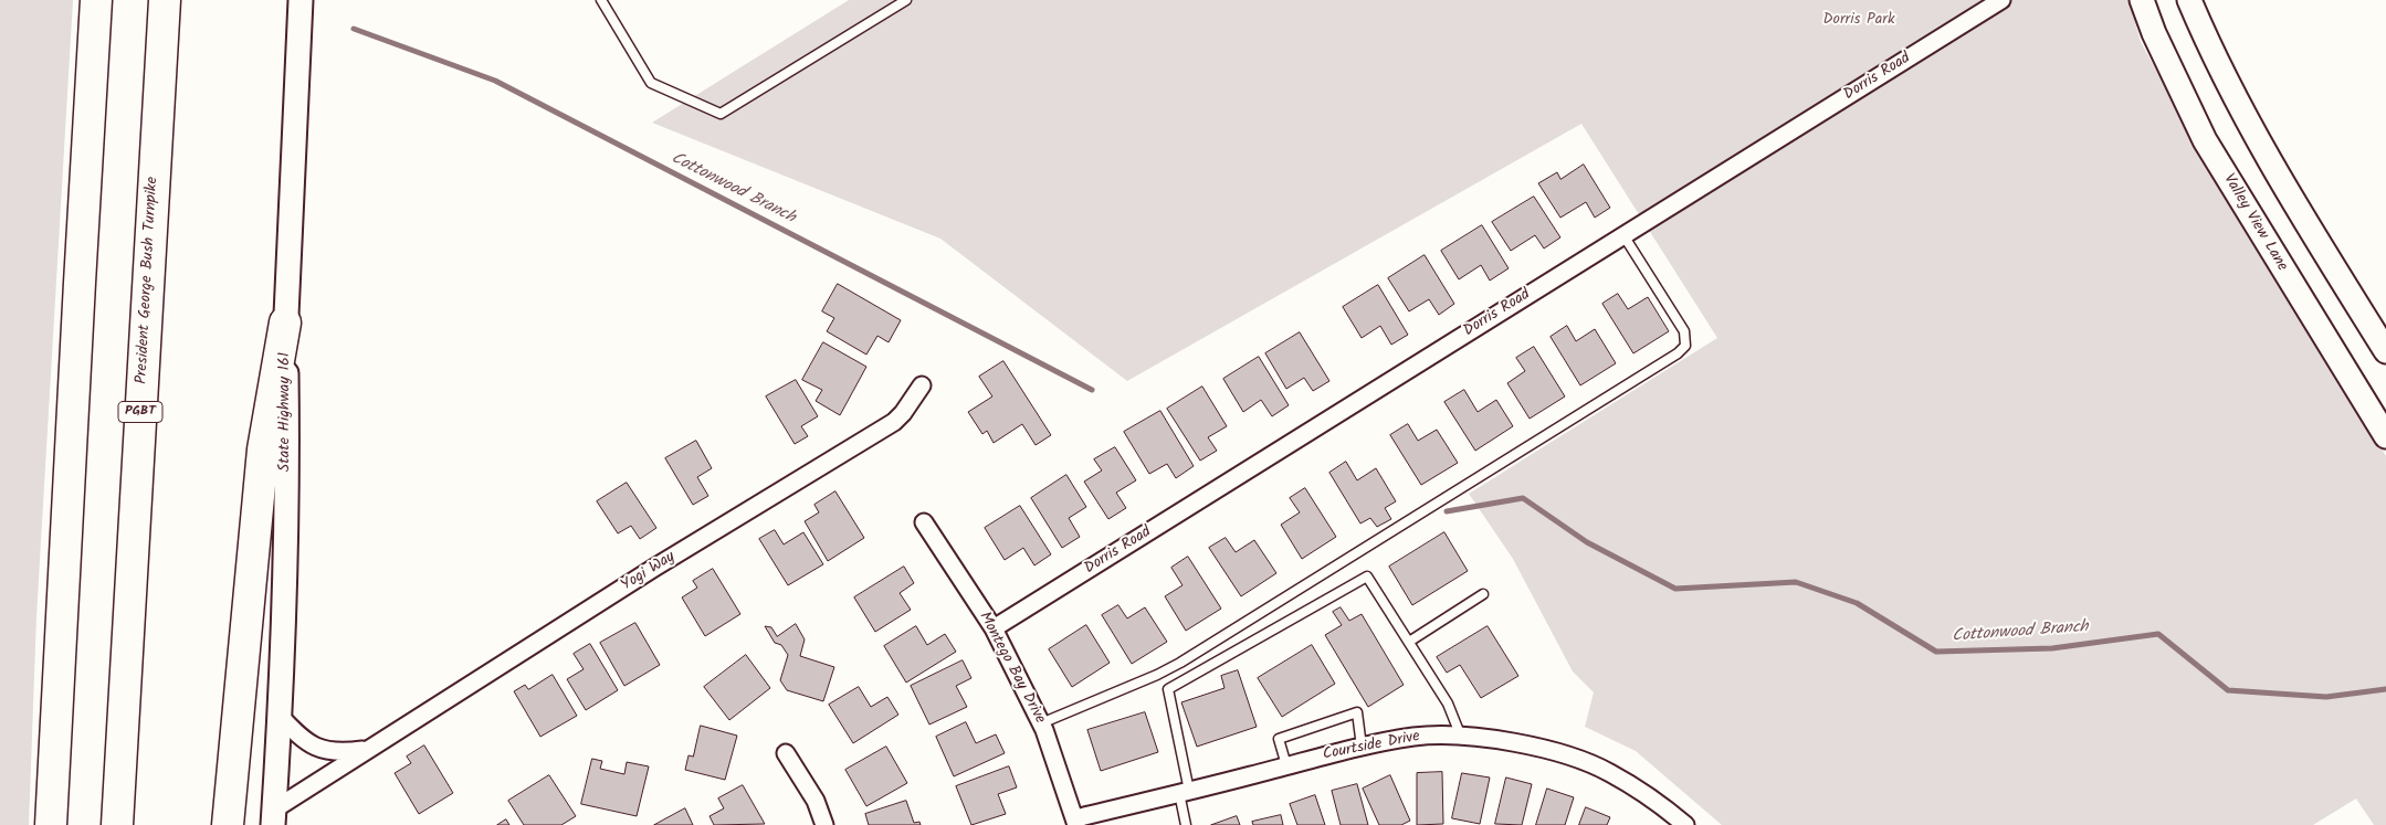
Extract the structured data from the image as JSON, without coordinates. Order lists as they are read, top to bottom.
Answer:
{
  "streets": {
    "highway": ["President George Bush Turnpike", "PGBT"],
    "main road": ["Valley View Lane", "State Highway 161"],
    "street": [
      "Dorris Road",
      "Yogi Way",
      "Montego Bay Drive",
      "Courtside Drive"
    ]
  },
  "crossings": [
    ["Dorris Road", "Montego Bay Drive"],
    ["State Highway 161", "Yogi Way"],
    ["Montego Bay Drive", "Courtside Drive"]
  ],
  "water": ["Cottonwood Branch"],
  "parks": ["Dorris Park"]
}
